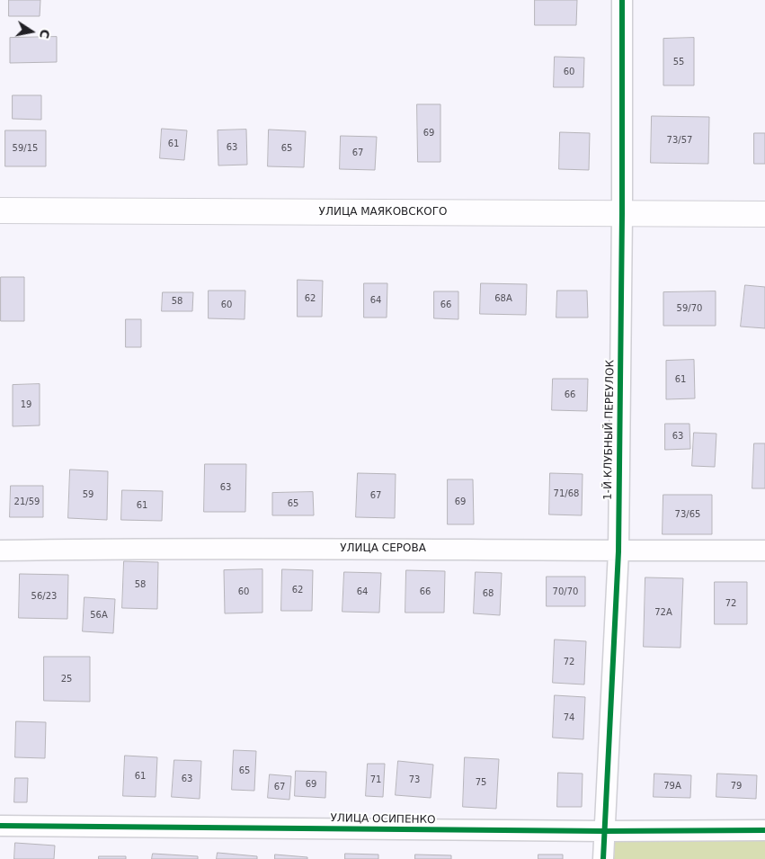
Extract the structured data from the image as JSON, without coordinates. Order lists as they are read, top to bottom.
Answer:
{
  "streets": {
    "main road": ["УЛИЦА МАЯКОВСКОГО"],
    "street": ["1-Й КЛУБНЫЙ ПЕРЕУЛОК", "УЛИЦА СЕРОВА", "УЛИЦА ОСИПЕНКО"]
  },
  "crossings": [
    ["УЛИЦА МАЯКОВСКОГО", "1-Й КЛУБНЫЙ ПЕРЕУЛОК"],
    ["1-Й КЛУБНЫЙ ПЕРЕУЛОК", "УЛИЦА СЕРОВА"],
    ["1-Й КЛУБНЫЙ ПЕРЕУЛОК", "УЛИЦА ОСИПЕНКО"]
  ],
  "house_numbers": [
    "55",
    "60",
    "69",
    "73/57",
    "61",
    "63",
    "59/15",
    "65",
    "67",
    "62",
    "68А",
    "64",
    "58",
    "60",
    "66",
    "59/70",
    "61",
    "66",
    "19",
    "63",
    "63",
    "71/68",
    "59",
    "67",
    "21/59",
    "69",
    "65",
    "61",
    "73/65",
    "58",
    "62",
    "60",
    "64",
    "66",
    "70/70",
    "68",
    "56/23",
    "72",
    "72А",
    "56А",
    "72",
    "25",
    "74",
    "65",
    "61",
    "63",
    "71",
    "73",
    "75",
    "69",
    "79А",
    "79",
    "67"
  ],
  "north": "right"
}
